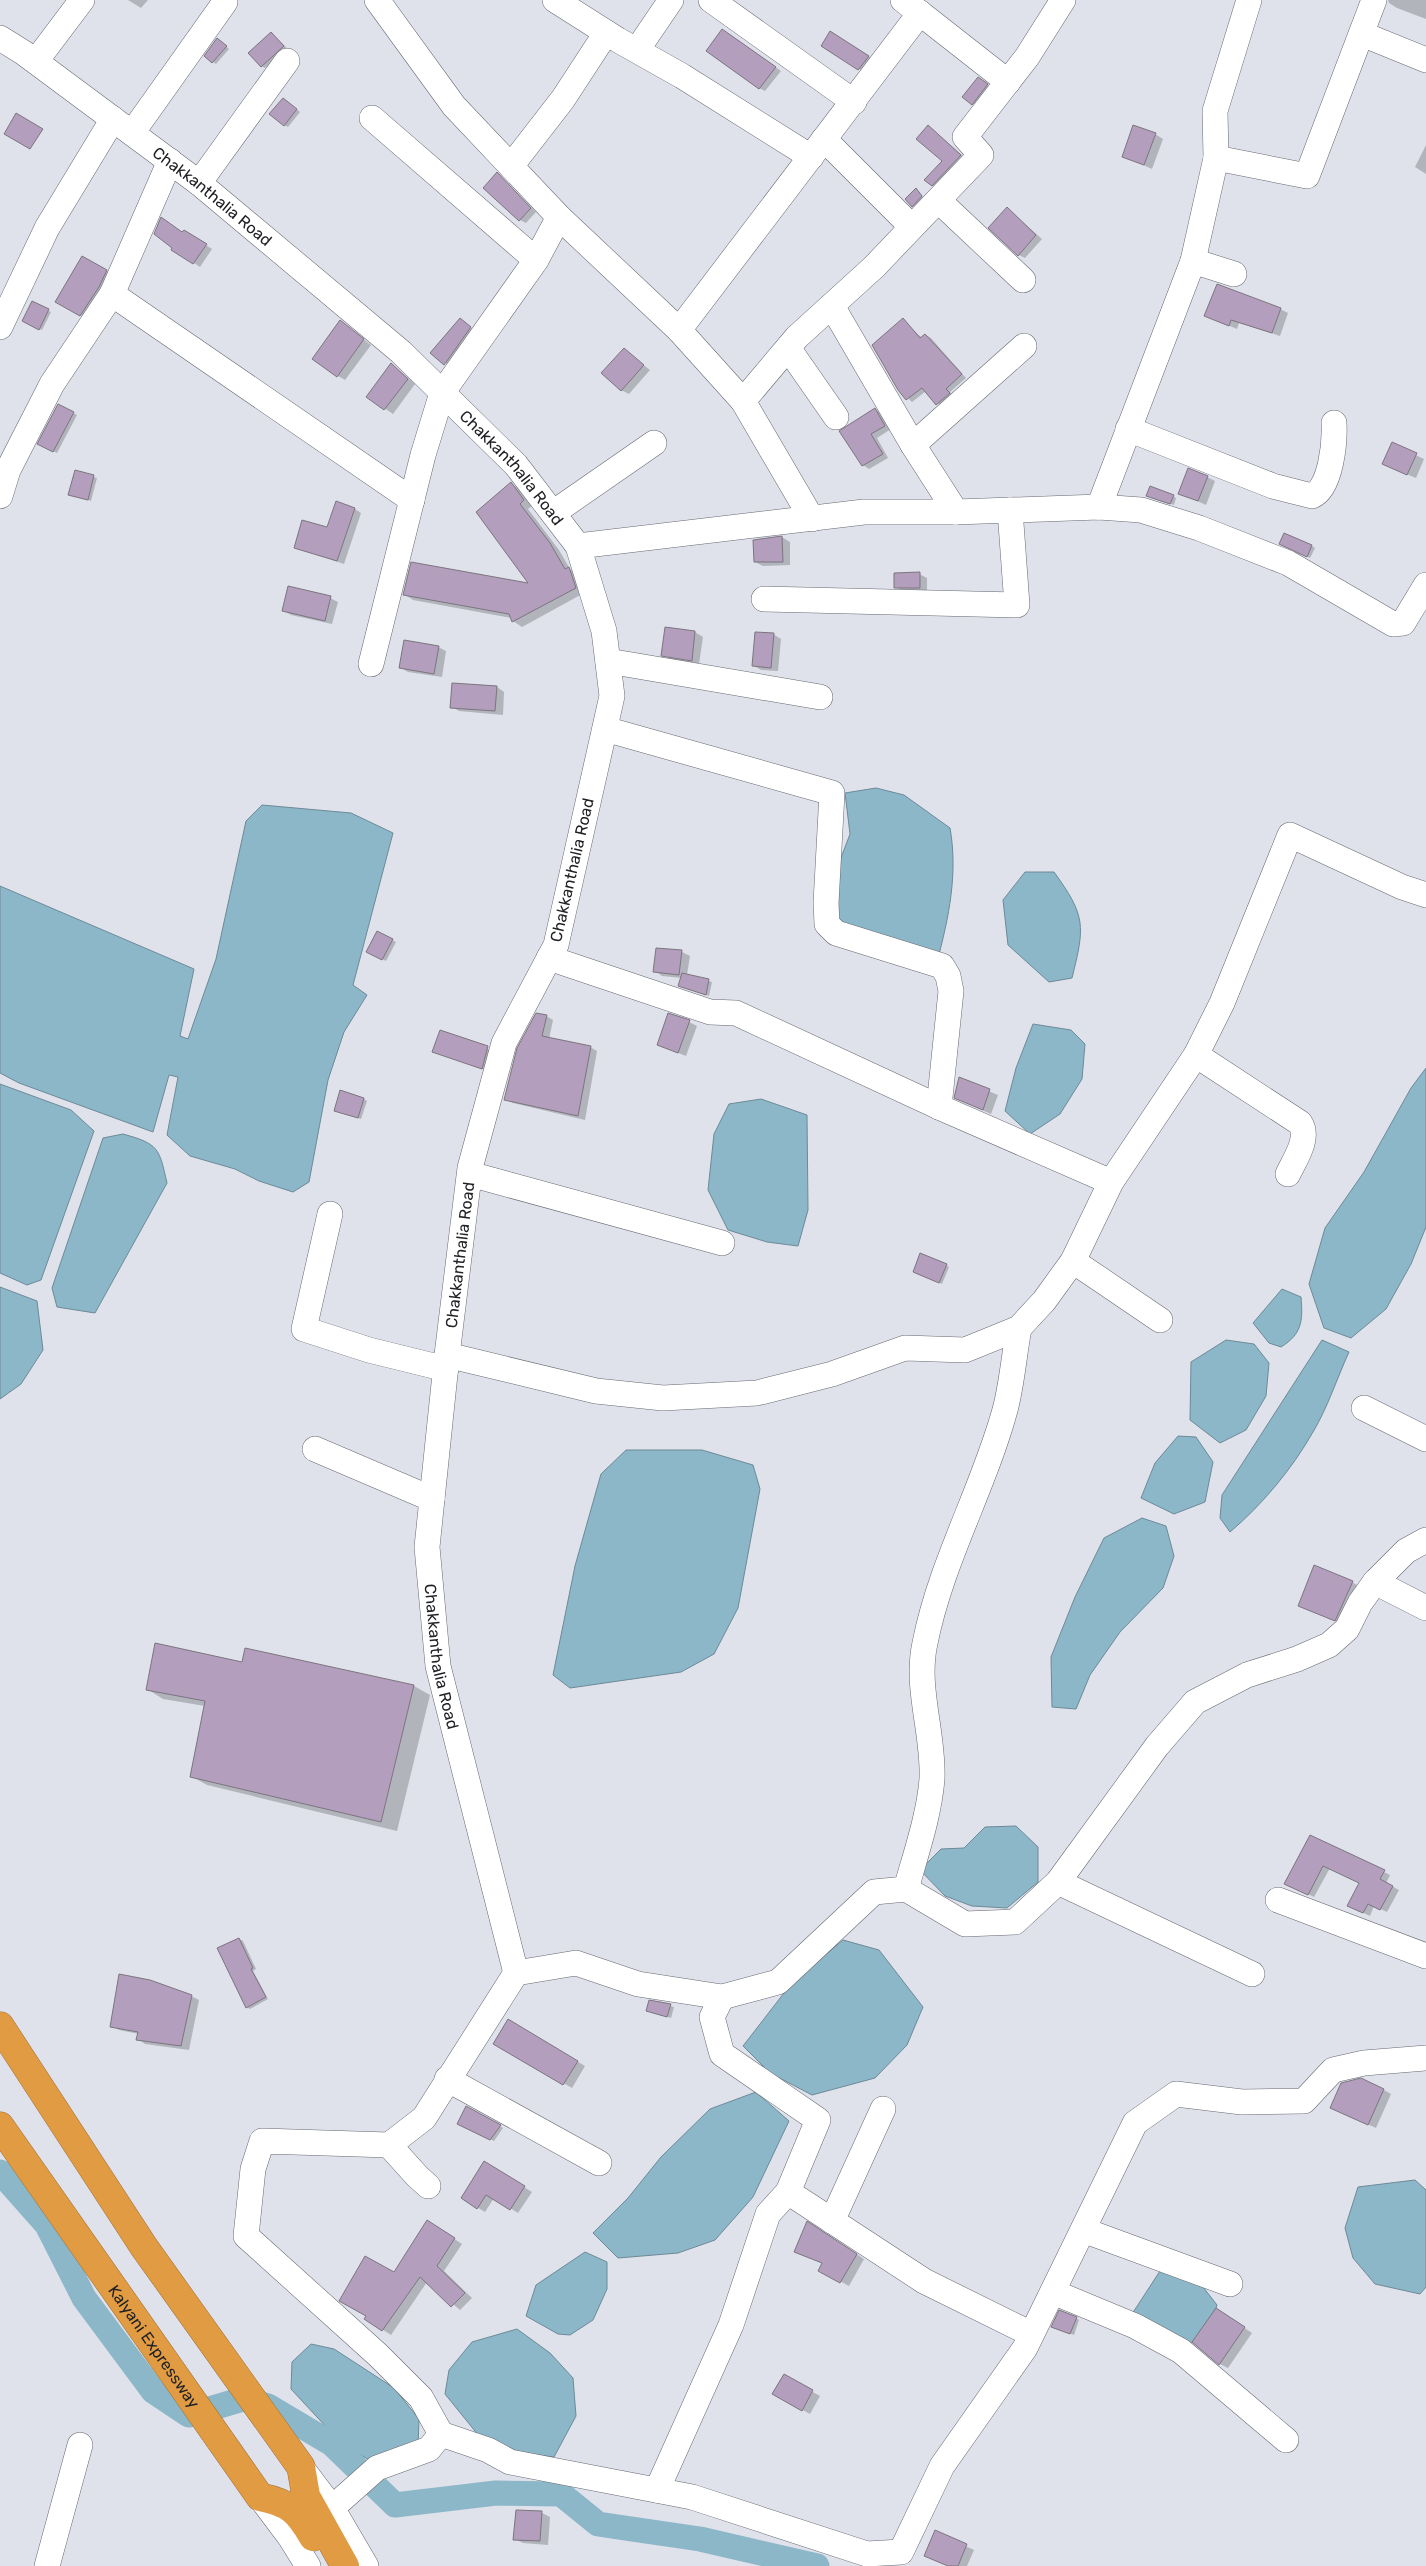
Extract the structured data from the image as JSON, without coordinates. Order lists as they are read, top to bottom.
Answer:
{
  "streets": {
    "highway": ["Kalyani Expressway"],
    "street": ["Chakkanthalia Road"]
  }
}
